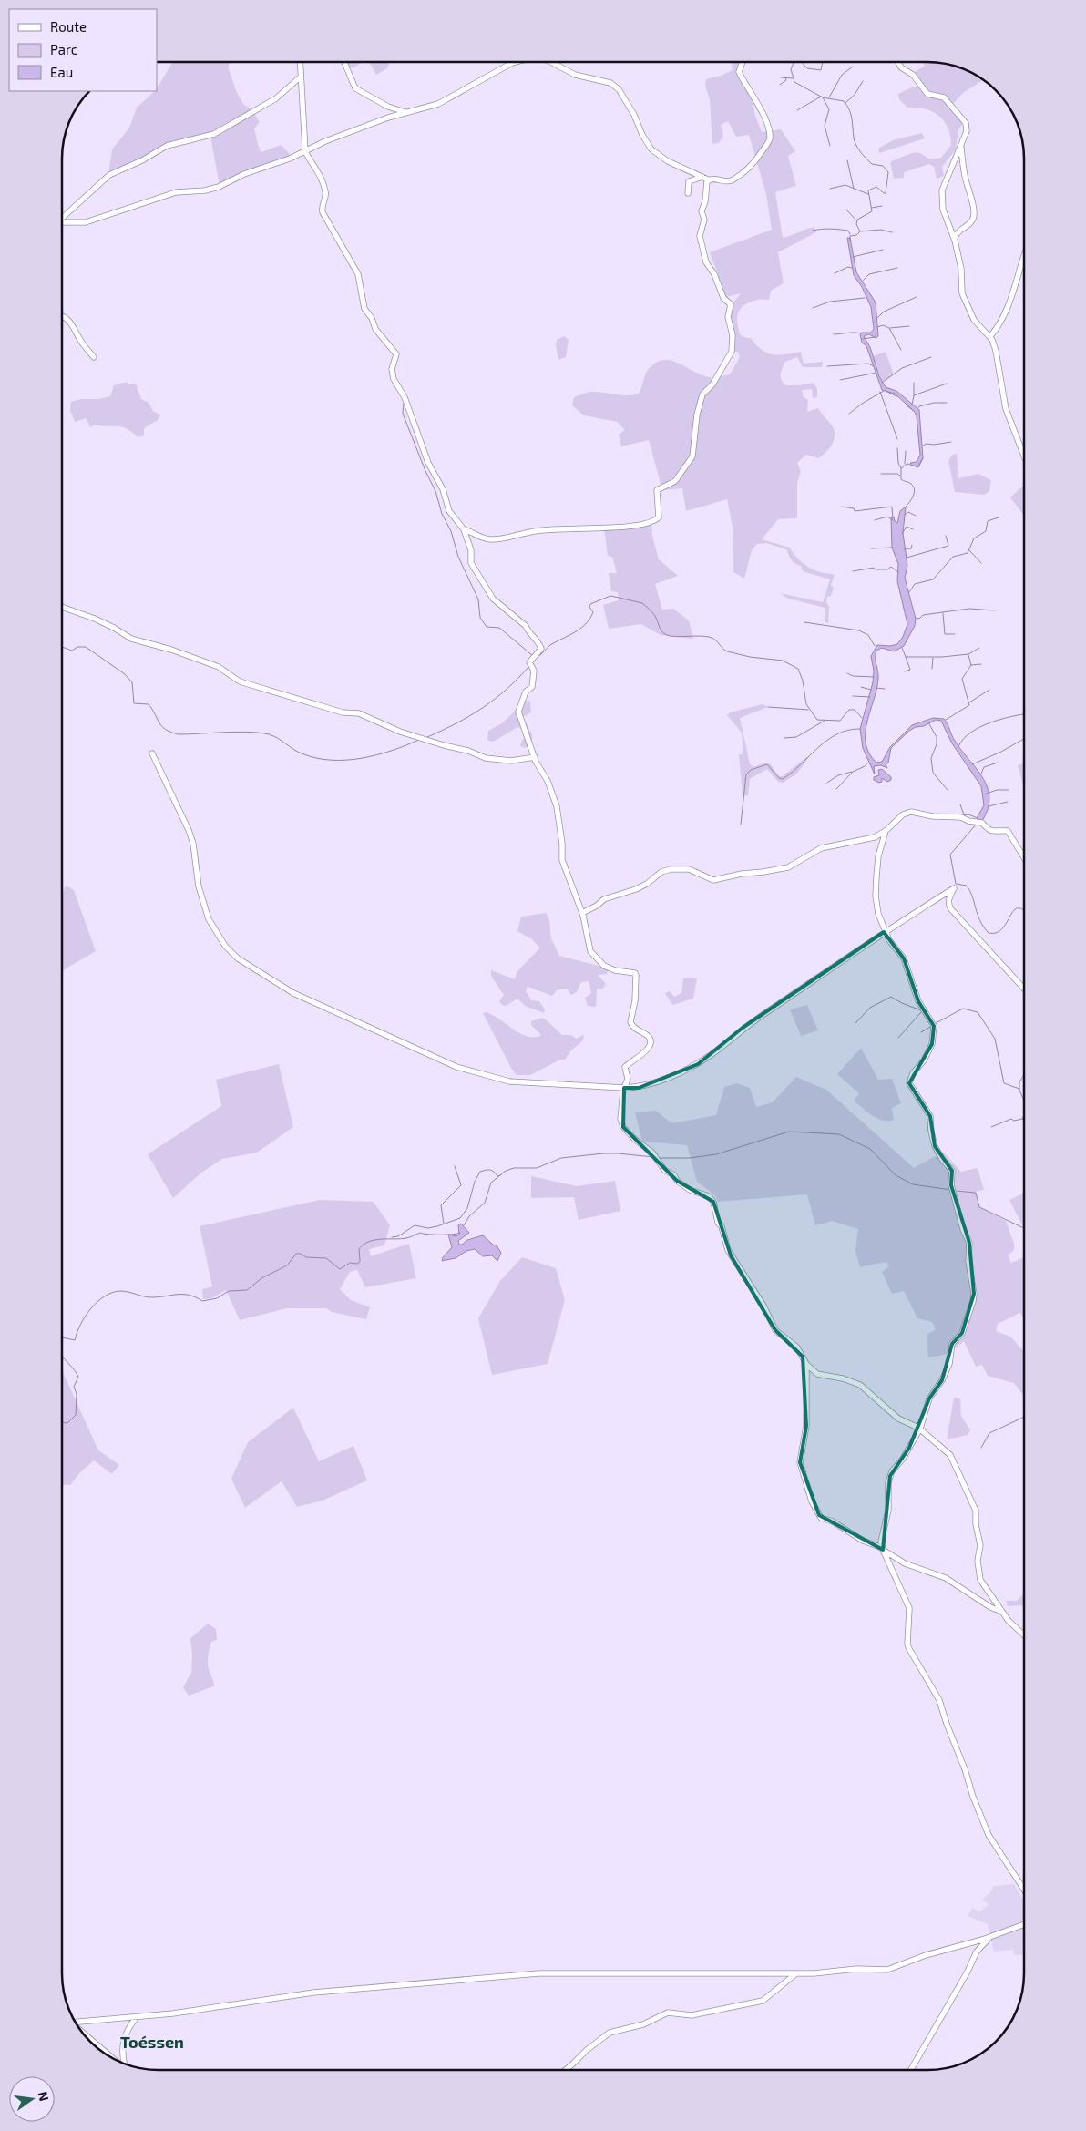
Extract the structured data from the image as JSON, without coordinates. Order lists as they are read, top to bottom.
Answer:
{
  "districts": ["Toéssen"],
  "legend": ["Route", "Parc", "Eau"],
  "north": "right"
}
